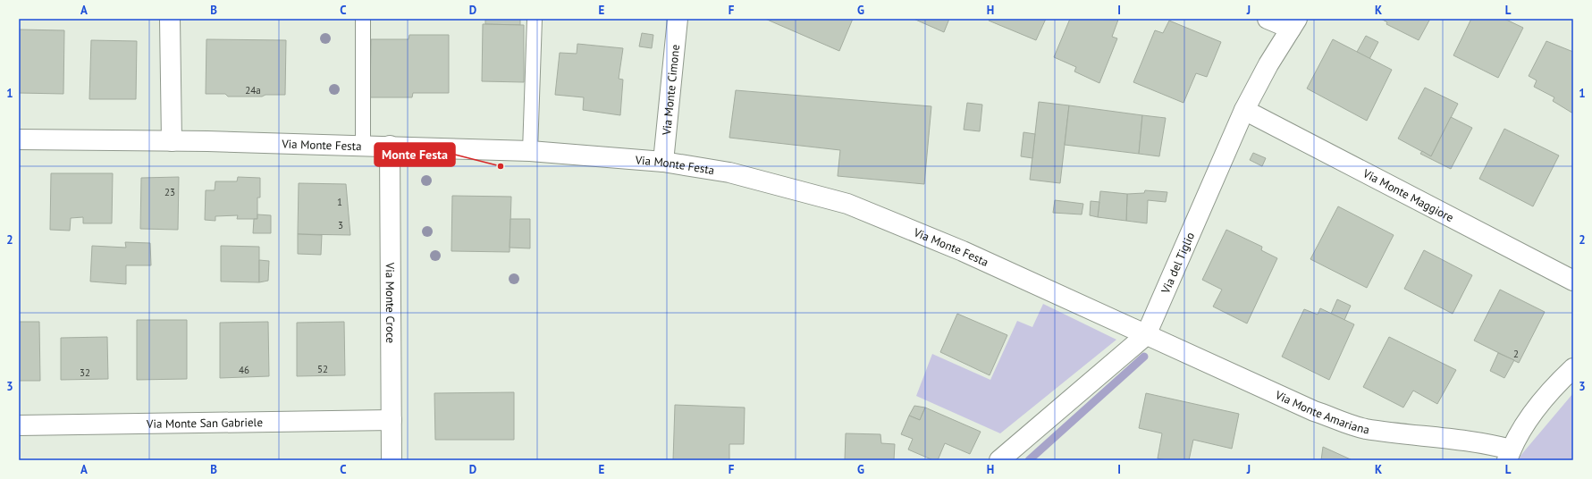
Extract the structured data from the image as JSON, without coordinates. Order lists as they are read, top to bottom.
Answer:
{
  "streets": {
    "street": [
      "Via Monte Cimone",
      "Via Monte Festa",
      "Via Monte Maggiore",
      "Via del Tiglio",
      "Via Monte Croce",
      "Via Monte Amariana",
      "Via Monte San Gabriele"
    ]
  },
  "crossings": [
    ["Via Monte Cimone", "Via Monte Festa"],
    ["Via Monte Festa", "Via del Tiglio"],
    ["Via Monte Festa", "Via Monte Croce"],
    ["Via Monte Festa", "Via Monte Amariana"],
    ["Via Monte Maggiore", "Via del Tiglio"],
    ["Via del Tiglio", "Via Monte Amariana"],
    ["Via Monte Croce", "Via Monte San Gabriele"]
  ],
  "places": ["Monte Festa"],
  "house_numbers": [
    "24a",
    "23",
    "1",
    "3",
    "2",
    "52",
    "46",
    "32"
  ],
  "grid": {
    "columns": [
      "A",
      "B",
      "C",
      "D",
      "E",
      "F",
      "G",
      "H",
      "I",
      "J",
      "K",
      "L"
    ],
    "rows": ["1", "2", "3"]
  }
}
